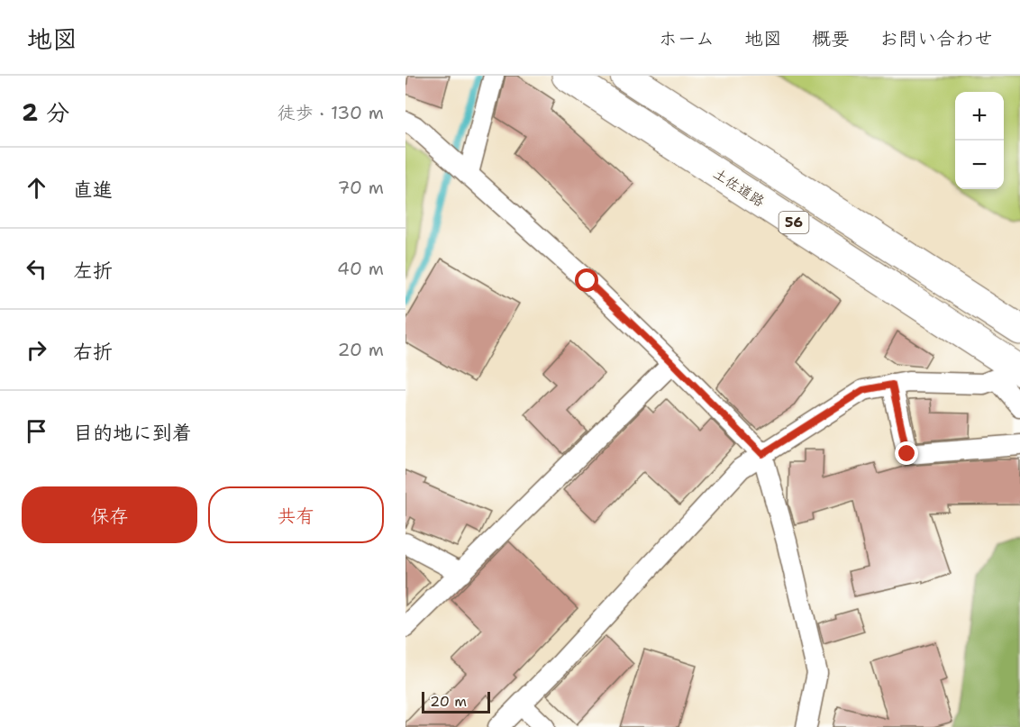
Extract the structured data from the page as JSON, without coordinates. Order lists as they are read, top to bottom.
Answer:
{
  "streets": {
    "highway": ["土佐道路", "56"]
  },
  "scale_bar": "20 m",
  "page": {
    "header": "地図",
    "nav": [
      "ホーム",
      "地図",
      "概要",
      "お問い合わせ"
    ],
    "heading": ["2 分", "徒歩 · 130 m"],
    "map_buttons": ["+", "−"],
    "list": [
      ["直進", "70 m"],
      ["左折", "40 m"],
      ["右折", "20 m"],
      "目的地に到着"
    ],
    "buttons": ["保存", "共有"],
    "scale": "20 m"
  }
}
